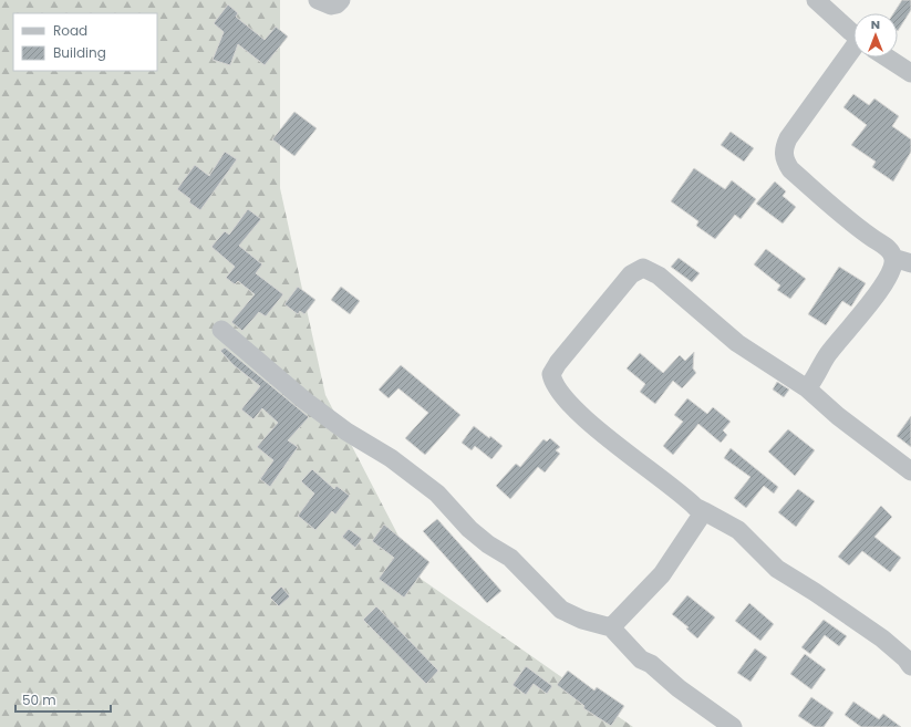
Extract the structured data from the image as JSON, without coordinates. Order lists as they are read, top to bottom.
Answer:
{
  "legend": ["Road", "Building"],
  "scale_bar": "50 m",
  "north": "top"
}
